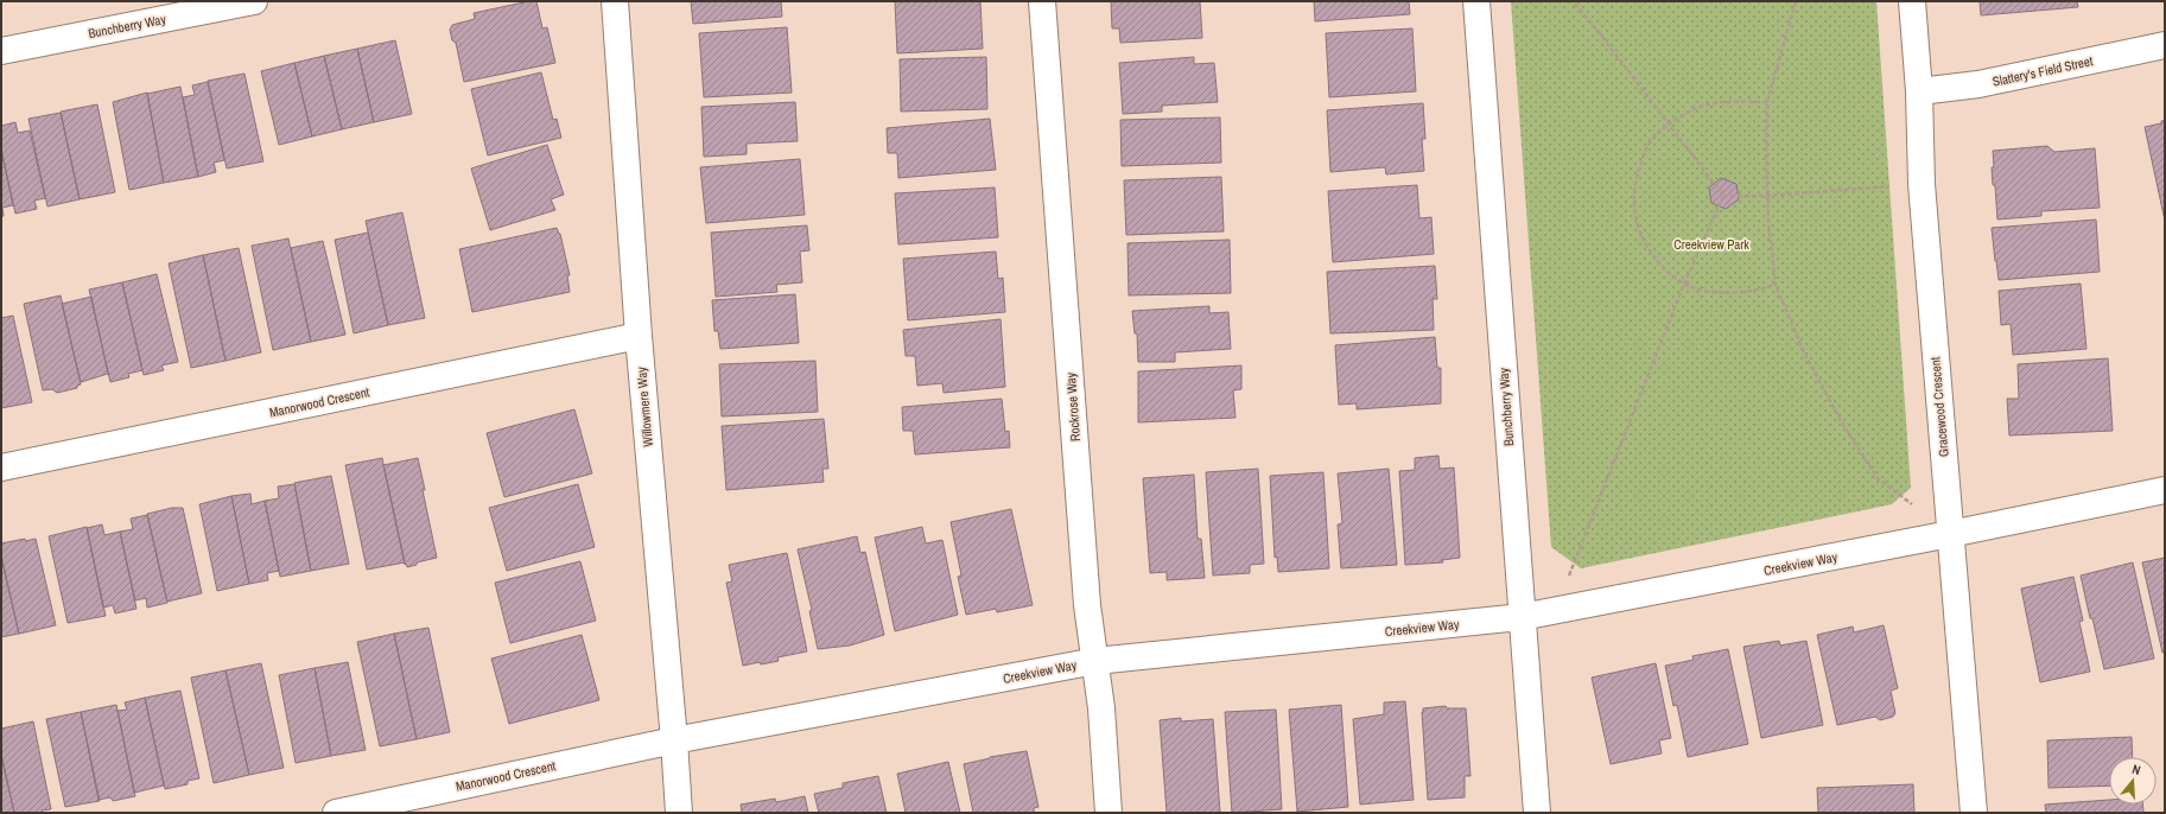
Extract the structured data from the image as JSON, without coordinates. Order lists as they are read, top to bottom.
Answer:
{
  "streets": {
    "street": [
      "Bunchberry Way",
      "Slattery's Field Street",
      "Manorwood Crescent",
      "Willowmere Way",
      "Rockrose Way",
      "Gracewood Crescent",
      "Creekview Way"
    ]
  },
  "crossings": [
    ["Bunchberry Way", "Creekview Way"],
    ["Slattery's Field Street", "Gracewood Crescent"],
    ["Manorwood Crescent", "Willowmere Way"],
    ["Manorwood Crescent", "Creekview Way"],
    ["Willowmere Way", "Creekview Way"],
    ["Rockrose Way", "Creekview Way"],
    ["Gracewood Crescent", "Creekview Way"]
  ],
  "parks": ["Creekview Park"],
  "north": "top"
}
